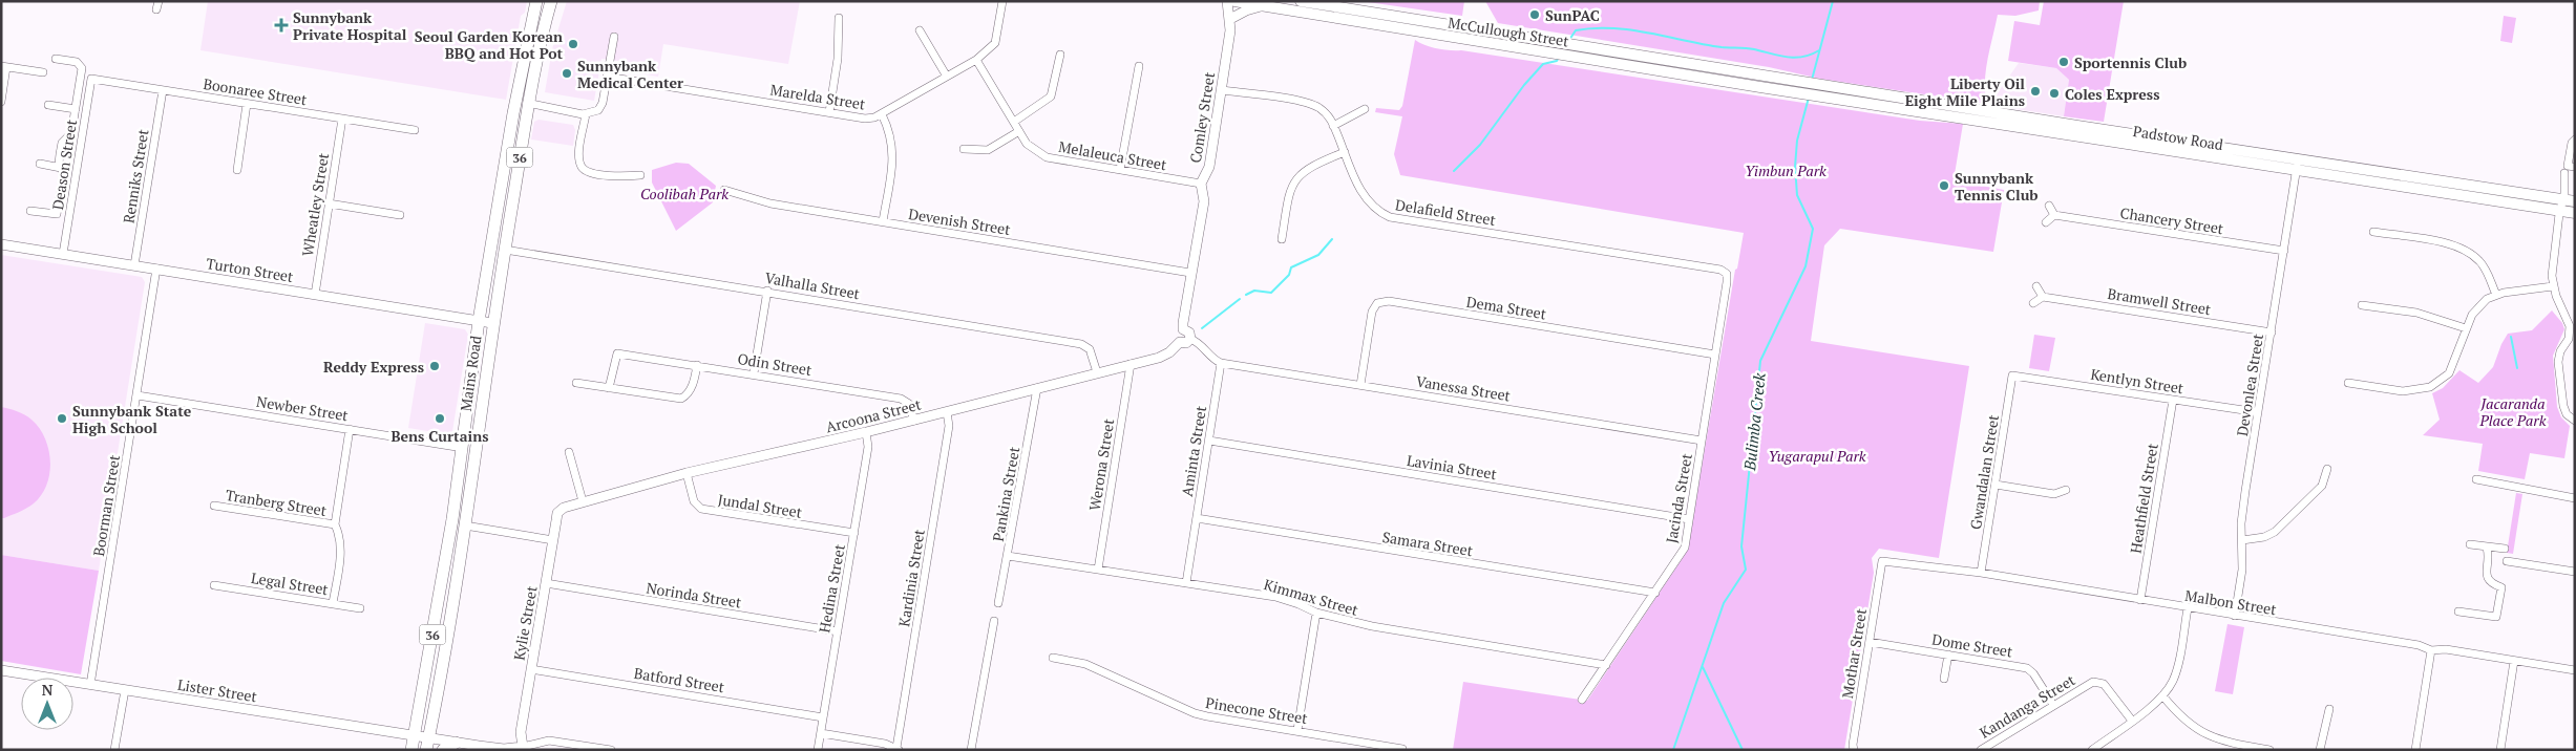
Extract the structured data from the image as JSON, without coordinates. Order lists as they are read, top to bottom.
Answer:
{
  "streets": {
    "main road": [
      "McCullough Street",
      "Padstow Road",
      "36",
      "Mains Road"
    ],
    "street": [
      "Boonaree Street",
      "Marelda Street",
      "Comley Street",
      "Melaleuca Street",
      "Deason Street",
      "Renniks Street",
      "Wheatley Street",
      "Delafield Street",
      "Chancery Street",
      "Devenish Street",
      "Turton Street",
      "Valhalla Street",
      "Bramwell Street",
      "Dema Street",
      "Odin Street",
      "Kentlyn Street",
      "Devonlea Street",
      "Vanessa Street",
      "Newber Street",
      "Arcoona Street",
      "Aminta Street",
      "Werona Street",
      "Lavinia Street",
      "Gwandalan Street",
      "Pankina Street",
      "Jacinda Street",
      "Heathfield Street",
      "Tranberg Street",
      "Boorman Street",
      "Jundal Street",
      "Samara Street",
      "Kardinia Street",
      "Legal Street",
      "Hedina Street",
      "Norinda Street",
      "Kimmax Street",
      "Malbon Street",
      "Kylie Street",
      "Dome Street",
      "Mothar Street",
      "Batford Street",
      "Lister Street",
      "Kandanga Street",
      "Pinecone Street"
    ]
  },
  "crossings": [
    ["McCullough Street", "Padstow Road"],
    ["Boonaree Street", "Deason Street"],
    ["Boonaree Street", "Renniks Street"],
    ["Boonaree Street", "Wheatley Street"],
    ["Marelda Street", "Melaleuca Street"],
    ["Comley Street", "Melaleuca Street"],
    ["Comley Street", "Delafield Street"],
    ["Comley Street", "Devenish Street"],
    ["Comley Street", "Arcoona Street"],
    ["Padstow Road", "Devonlea Street"],
    ["Deason Street", "Turton Street"],
    ["Renniks Street", "Turton Street"],
    ["Wheatley Street", "Turton Street"],
    ["Delafield Street", "Jacinda Street"],
    ["Chancery Street", "Devonlea Street"],
    ["Turton Street", "Mains Road"],
    ["Turton Street", "Boorman Street"],
    ["Valhalla Street", "Mains Road"],
    ["Valhalla Street", "Arcoona Street"],
    ["Bramwell Street", "Devonlea Street"],
    ["Dema Street", "Vanessa Street"],
    ["Dema Street", "Jacinda Street"],
    ["Odin Street", "Arcoona Street"],
    ["Mains Road", "Newber Street"],
    ["Mains Road", "Lister Street"],
    ["Kentlyn Street", "Devonlea Street"],
    ["Kentlyn Street", "Gwandalan Street"],
    ["Kentlyn Street", "Heathfield Street"],
    ["Devonlea Street", "Malbon Street"],
    ["Vanessa Street", "Aminta Street"],
    ["Vanessa Street", "Jacinda Street"],
    ["Newber Street", "Boorman Street"],
    ["Arcoona Street", "Werona Street"],
    ["Arcoona Street", "Pankina Street"],
    ["Arcoona Street", "Jundal Street"],
    ["Arcoona Street", "Kardinia Street"],
    ["Arcoona Street", "Hedina Street"],
    ["Arcoona Street", "Kylie Street"],
    ["Aminta Street", "Lavinia Street"],
    ["Aminta Street", "Samara Street"],
    ["Aminta Street", "Kimmax Street"],
    ["Werona Street", "Kimmax Street"],
    ["Lavinia Street", "Jacinda Street"],
    ["Gwandalan Street", "Malbon Street"],
    ["Pankina Street", "Kimmax Street"],
    ["Jacinda Street", "Samara Street"],
    ["Jacinda Street", "Kimmax Street"],
    ["Heathfield Street", "Malbon Street"],
    ["Boorman Street", "Lister Street"],
    ["Jundal Street", "Hedina Street"],
    ["Hedina Street", "Norinda Street"],
    ["Hedina Street", "Batford Street"],
    ["Norinda Street", "Kylie Street"],
    ["Malbon Street", "Mothar Street"],
    ["Kylie Street", "Batford Street"],
    ["Kylie Street", "Lister Street"],
    ["Dome Street", "Mothar Street"],
    ["Dome Street", "Kandanga Street"]
  ],
  "water": ["Bulimba Creek"],
  "parks": [
    "Yimbun Park",
    "Coolibah Park",
    "Jacaranda Place Park",
    "Yugarapul Park"
  ],
  "places": {
    "other": [
      "SunPAC",
      "Seoul Garden Korean BBQ and Hot Pot",
      "Sportennis Club",
      "Sunnybank Medical Center",
      "Liberty Oil Eight Mile Plains",
      "Coles Express",
      "Sunnybank Tennis Club",
      "Reddy Express",
      "Sunnybank State High School",
      "Bens Curtains"
    ],
    "health": ["Sunnybank Private Hospital"]
  },
  "north": "top"
}
